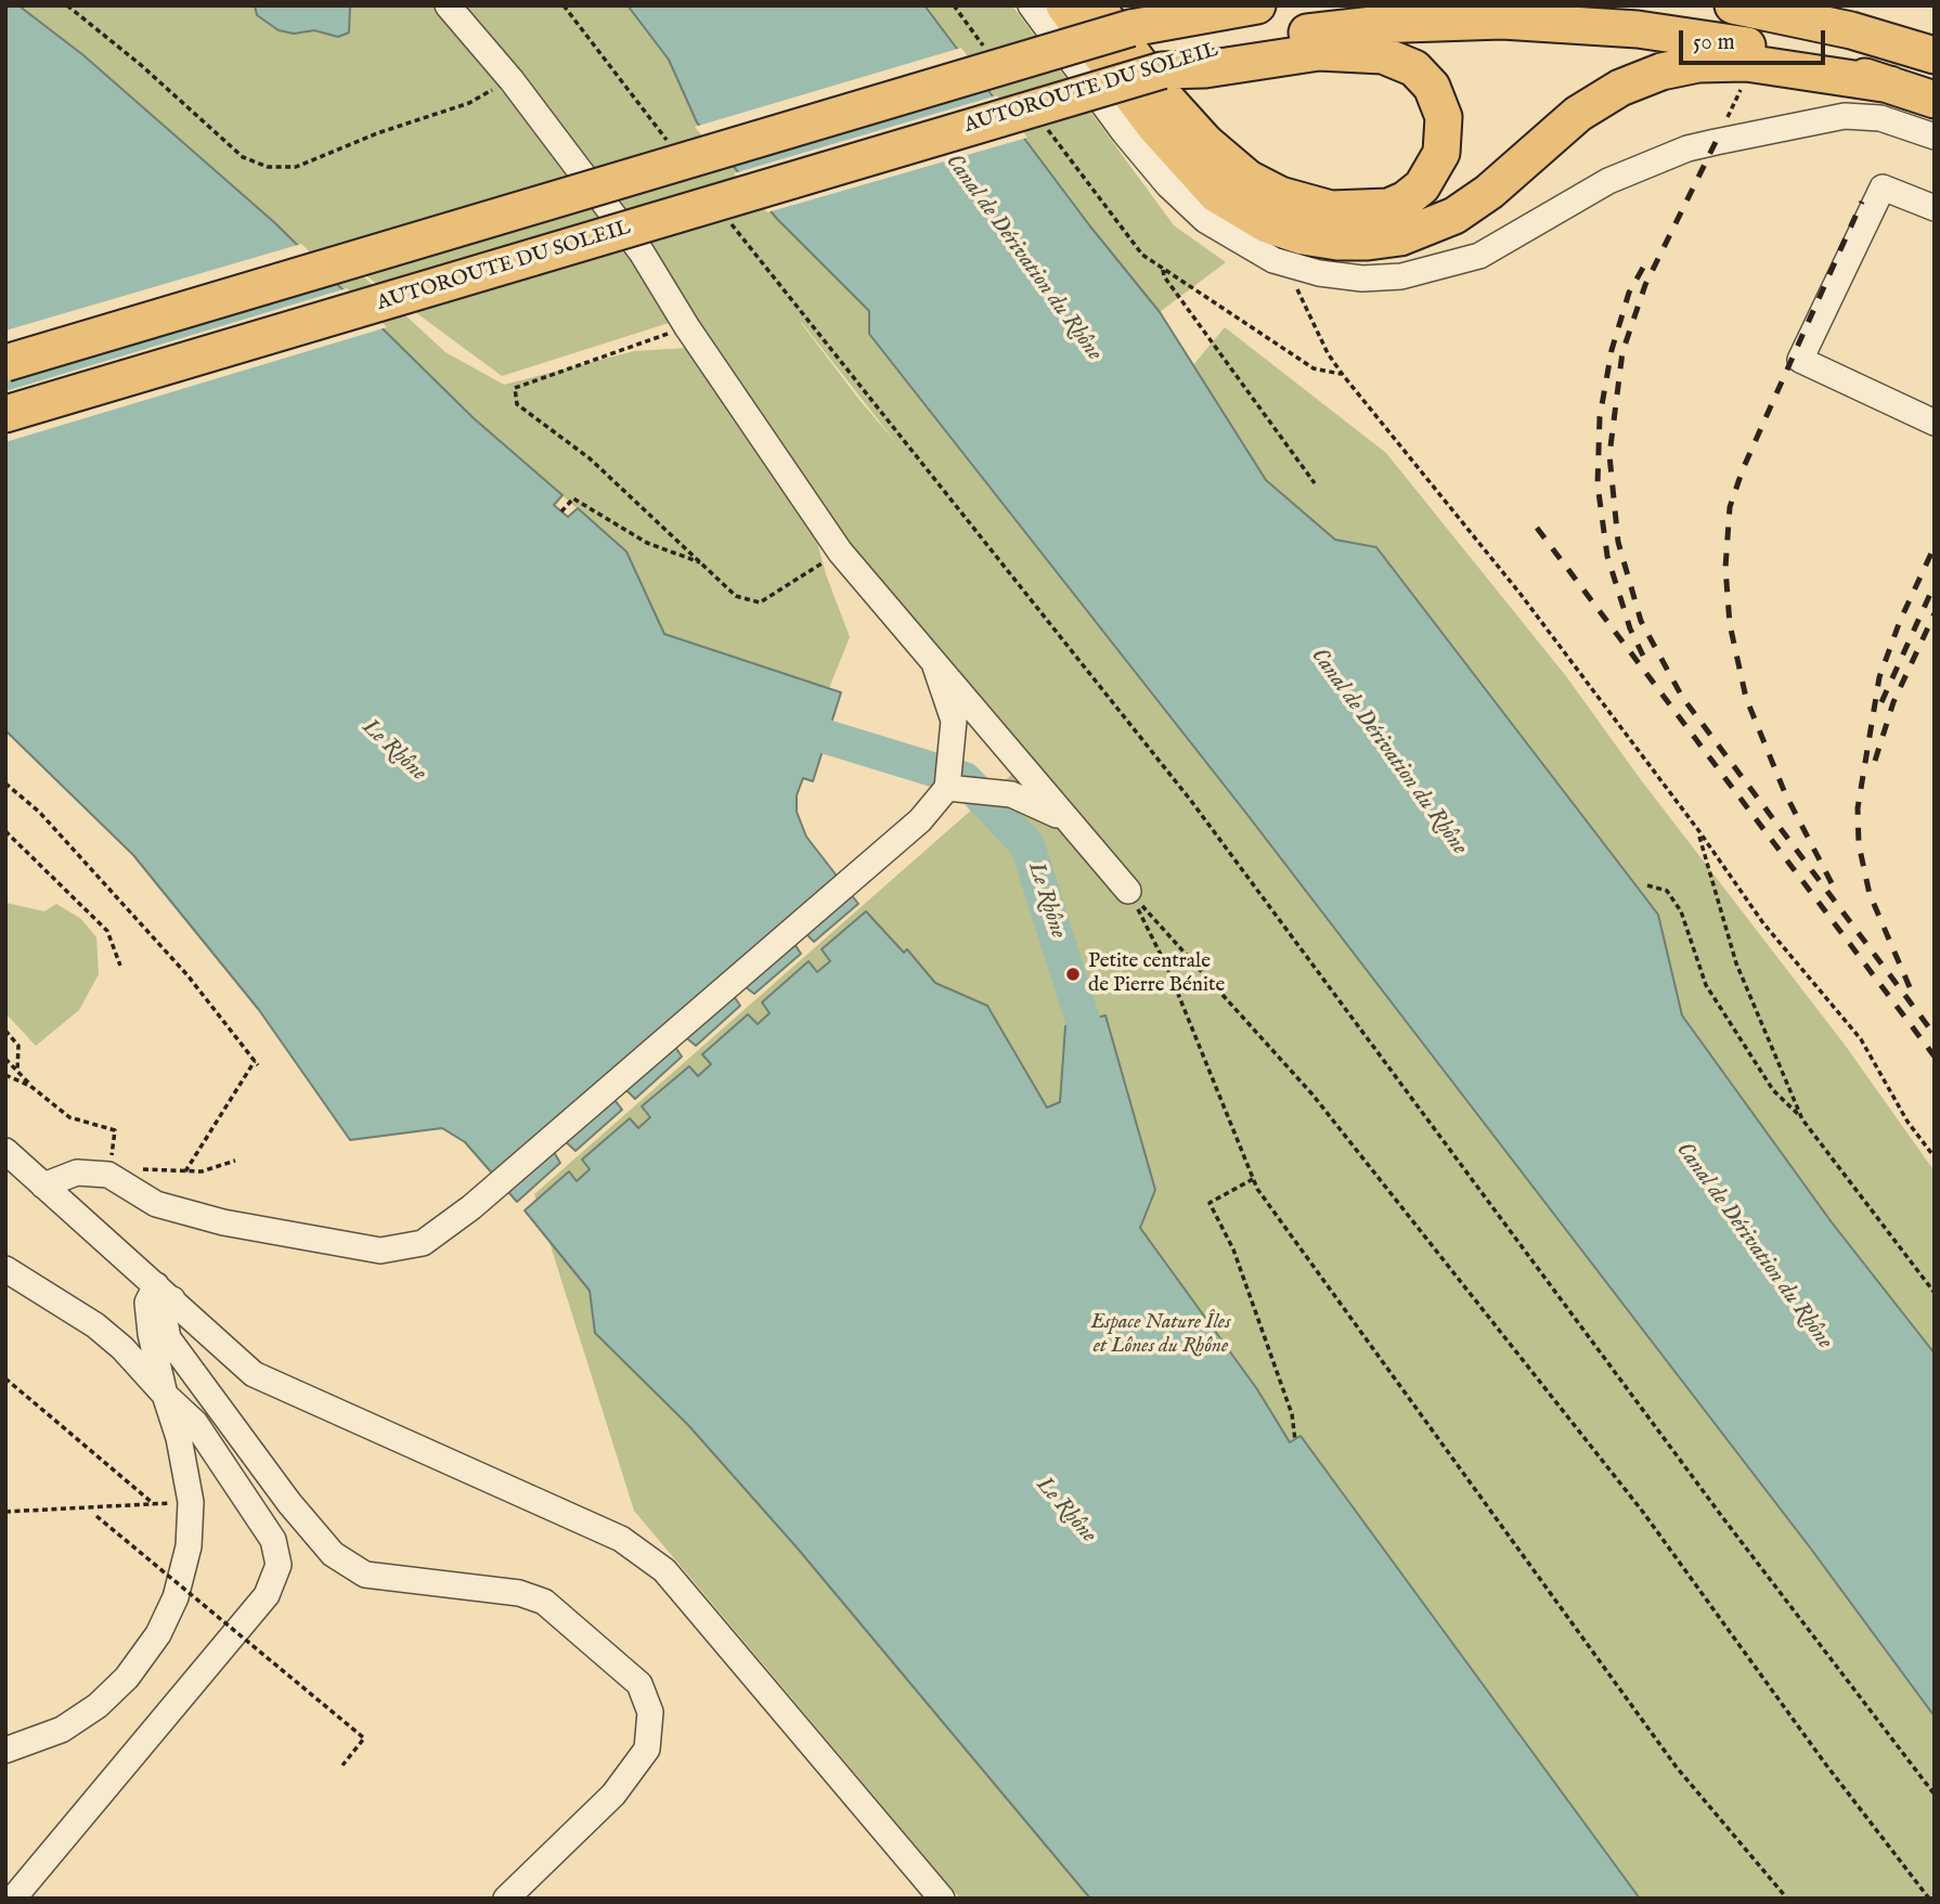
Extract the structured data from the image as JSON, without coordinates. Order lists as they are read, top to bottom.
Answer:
{
  "streets": {
    "highway": ["AUTOROUTE DU SOLEIL"]
  },
  "water": ["Canal de Dérivation du Rhône", "Le Rhône"],
  "parks": ["Espace Nature Îles et Lônes du Rhône"],
  "places": ["Petite centrale de Pierre Bénite"],
  "scale_bar": "50 m"
}
